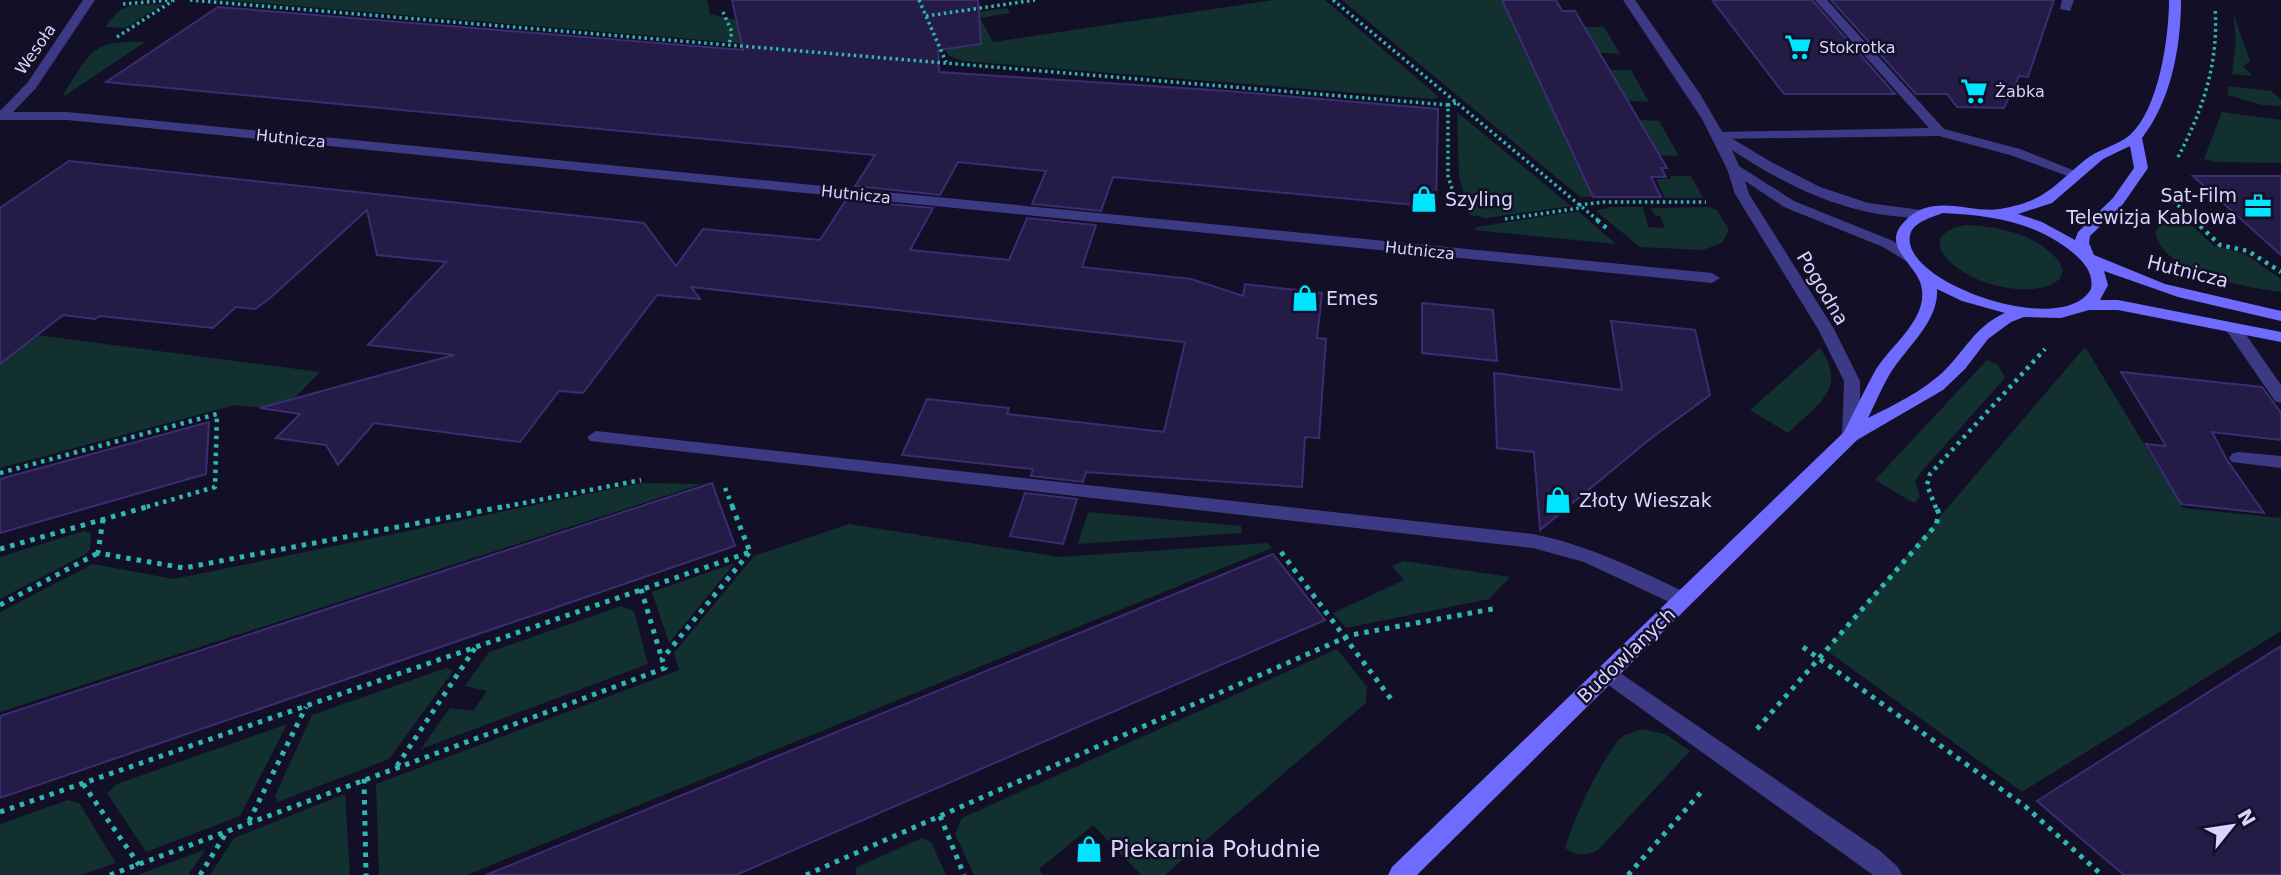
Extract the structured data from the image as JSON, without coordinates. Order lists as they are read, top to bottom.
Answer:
{
  "streets": {
    "street": [
      "Wesoła",
      "Hutnicza",
      "Pogodna",
      "Budowlanych"
    ]
  },
  "crossings": [
    ["Wesoła", "Hutnicza"],
    ["Pogodna", "Budowlanych"]
  ],
  "places": {
    "supermarket": ["Stokrotka", "Żabka"],
    "shop": [
      "Szyling",
      "Emes",
      "Złoty Wieszak",
      "Piekarnia Południe"
    ],
    "office": ["Sat-Film Telewizja Kablowa"]
  },
  "north": "top right"
}
